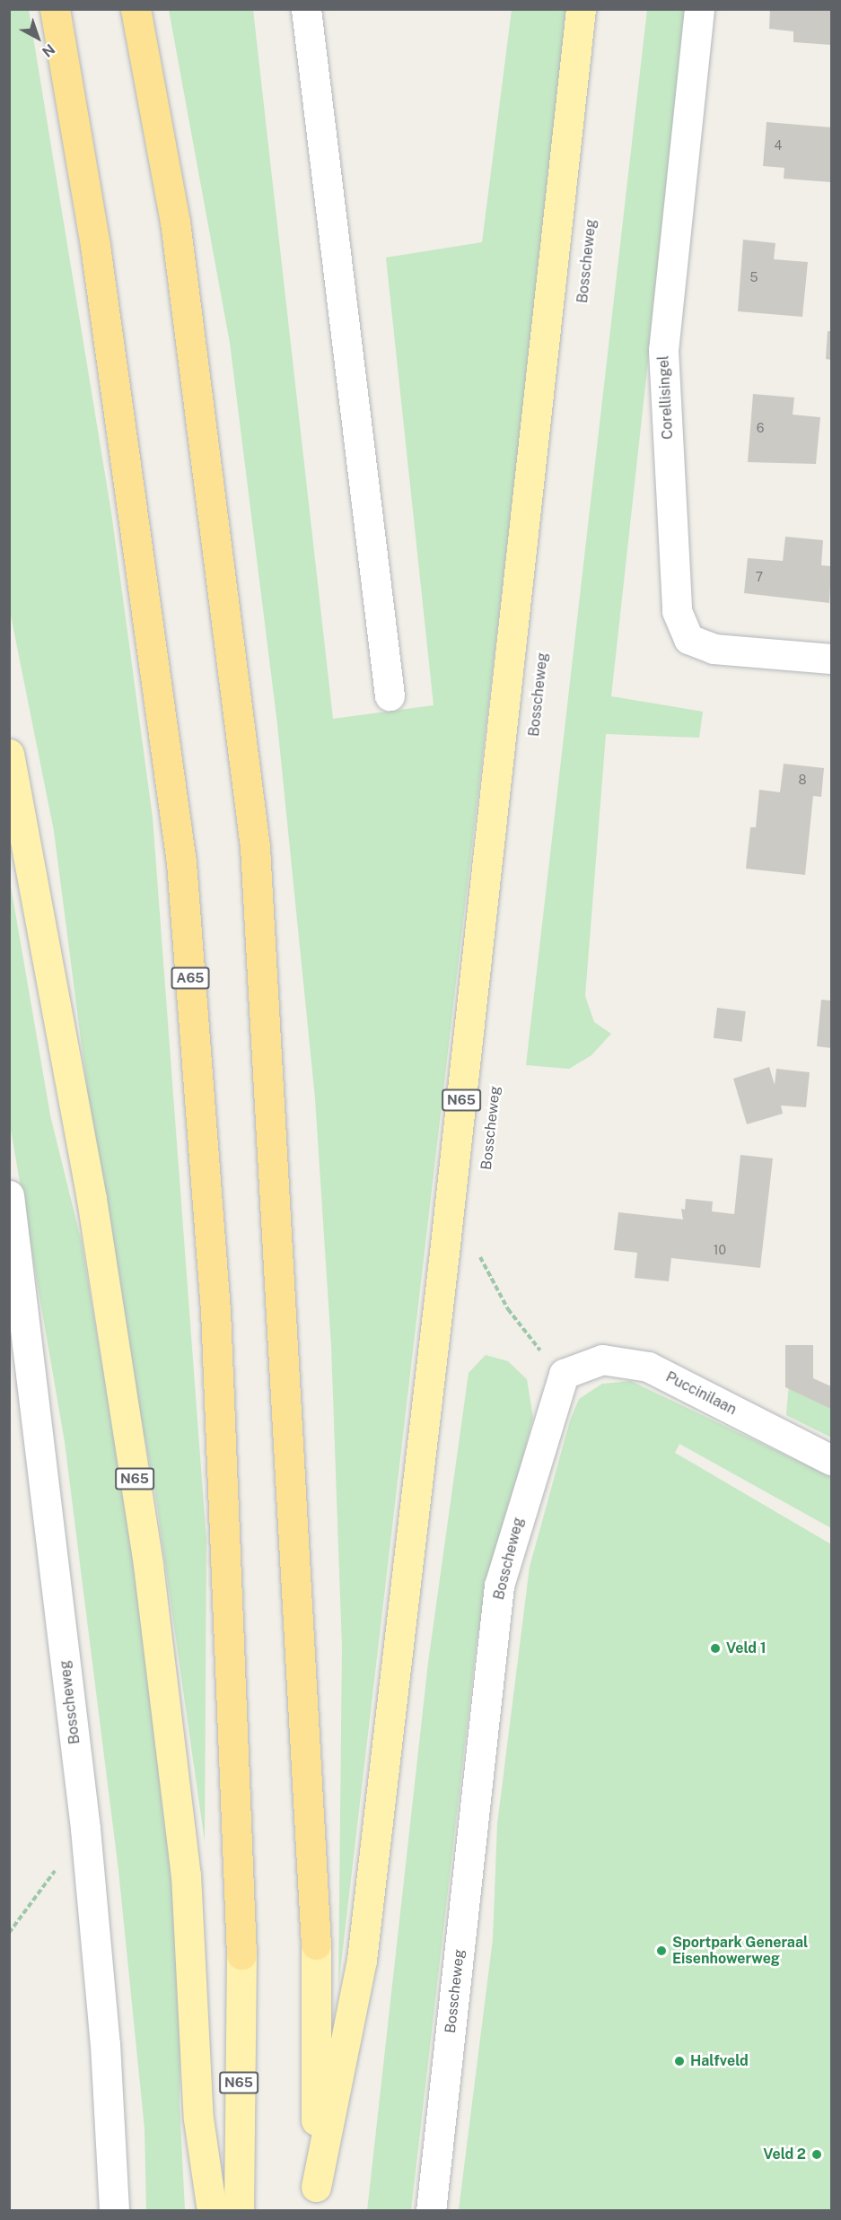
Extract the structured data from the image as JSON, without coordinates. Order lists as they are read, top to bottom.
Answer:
{
  "streets": {
    "highway": ["A65"],
    "main road": ["N65"],
    "street": ["Bosscheweg", "Corellisingel", "Puccinilaan"]
  },
  "crossings": [
    ["Bosscheweg", "Puccinilaan"],
    ["A65", "N65"]
  ],
  "places": [
    "Veld 1",
    "Sportpark Generaal Eisenhowerweg",
    "Halfveld",
    "Veld 2"
  ],
  "house_numbers": [
    "4",
    "5",
    "6",
    "7",
    "8",
    "10"
  ],
  "north": "bottom right"
}
